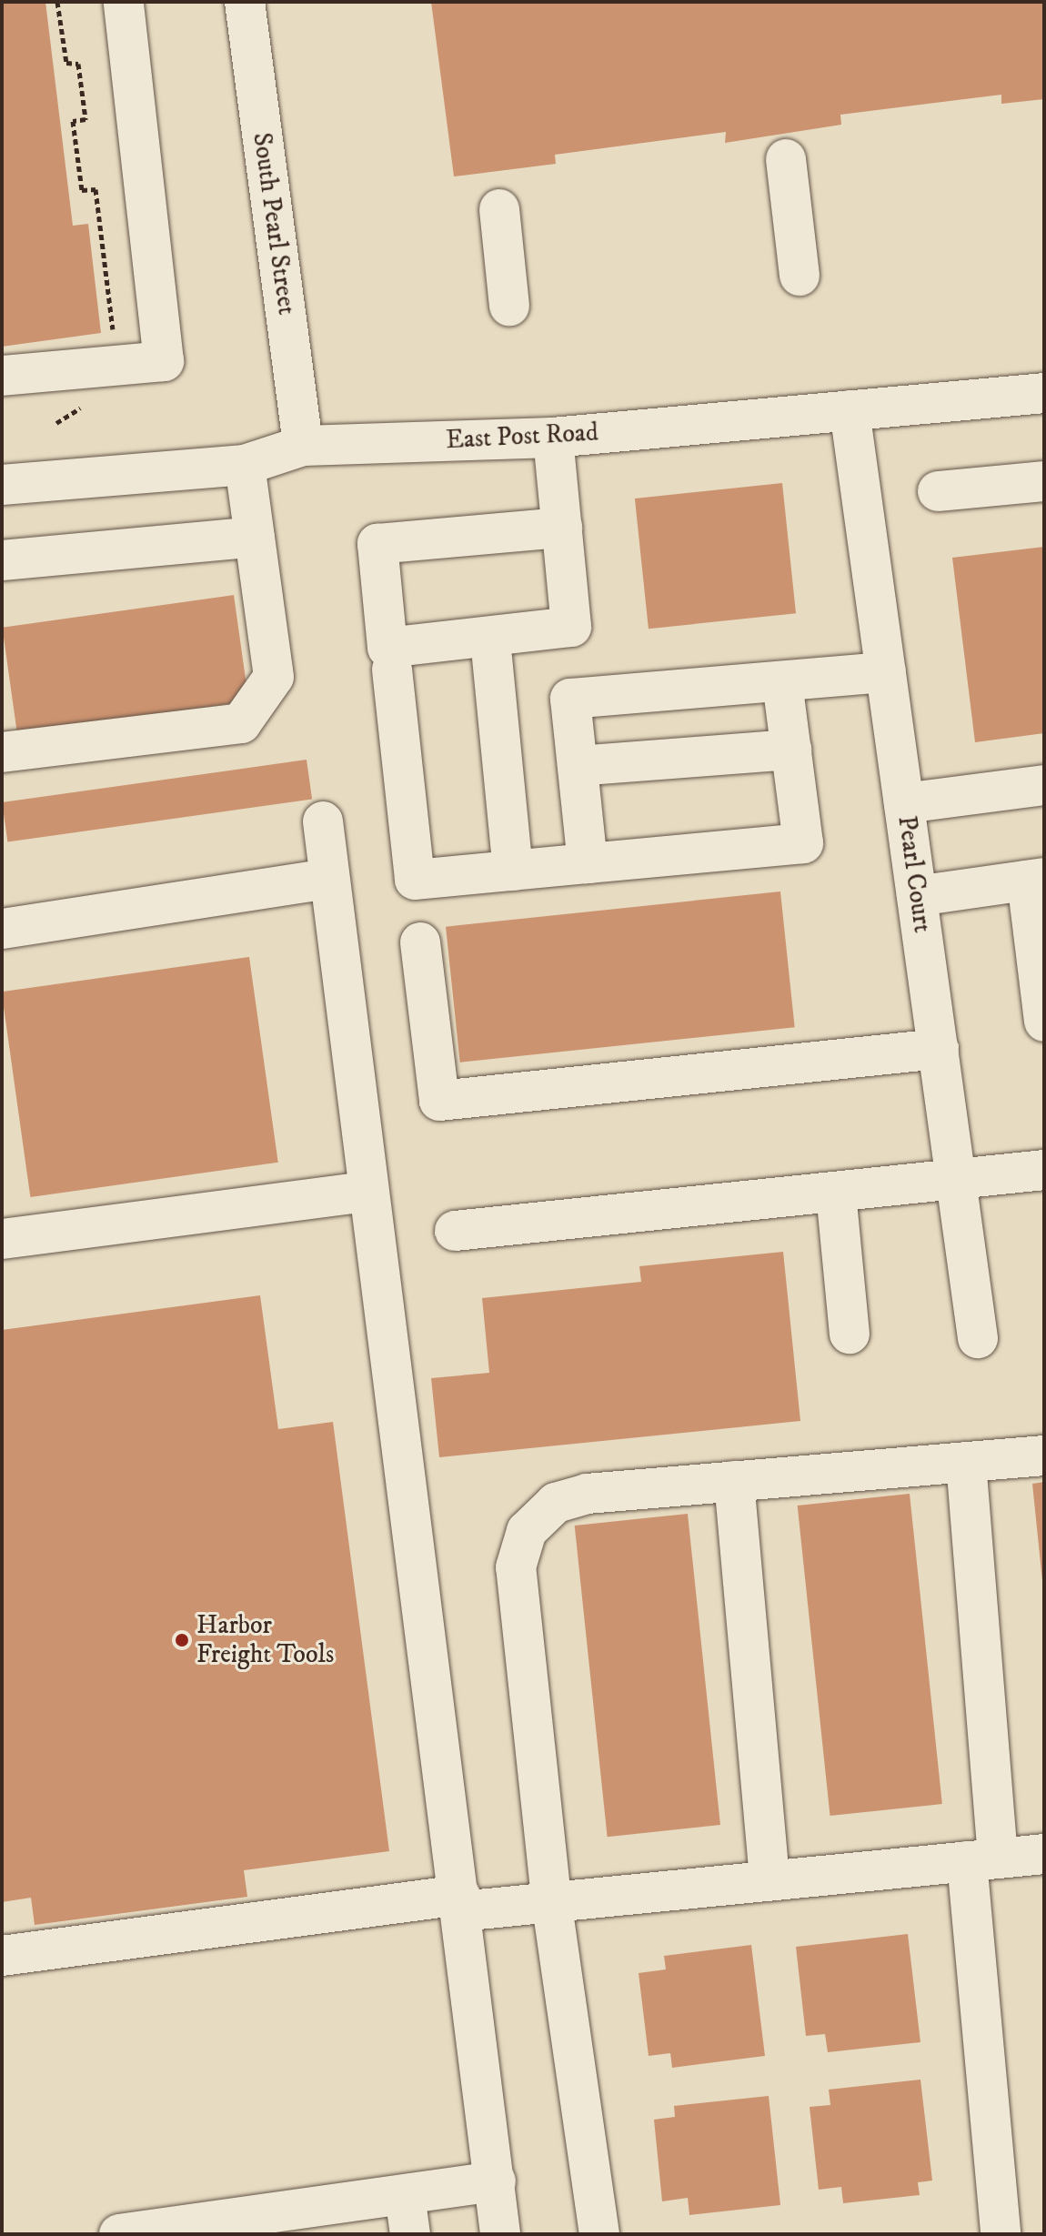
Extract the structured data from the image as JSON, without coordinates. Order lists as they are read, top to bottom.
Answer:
{
  "streets": {
    "street": ["South Pearl Street", "East Post Road", "Pearl Court"]
  },
  "crossings": [
    ["South Pearl Street", "East Post Road"],
    ["East Post Road", "Pearl Court"]
  ],
  "places": ["Harbor Freight Tools"]
}
